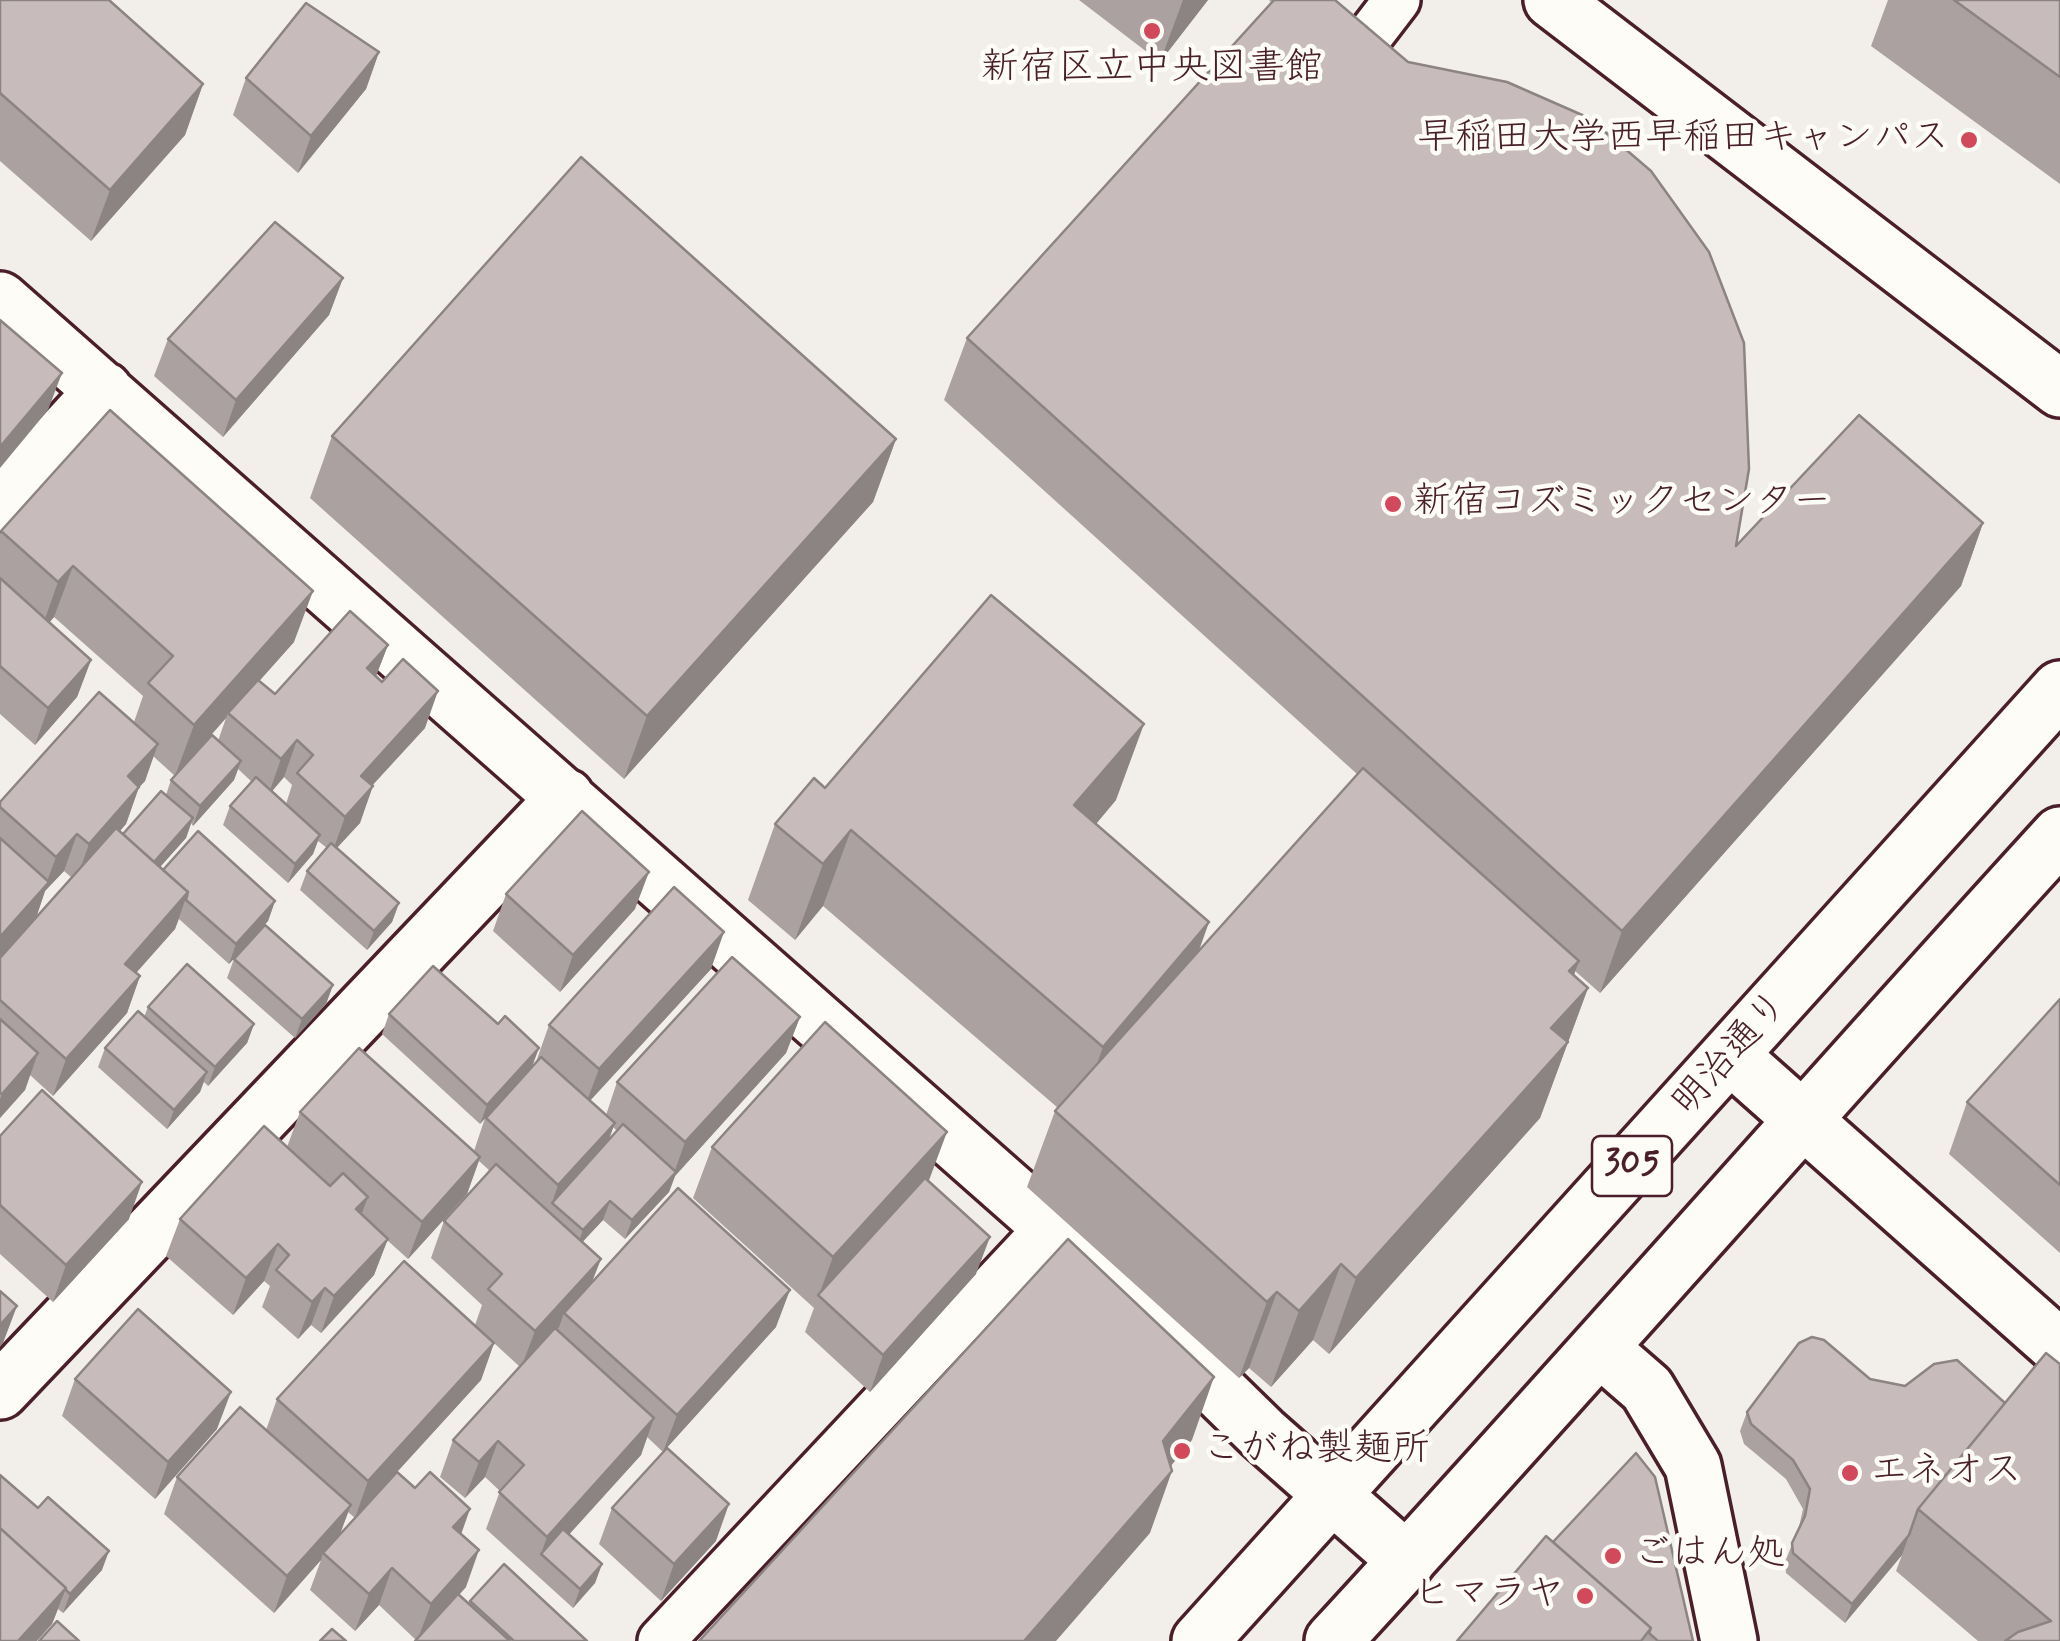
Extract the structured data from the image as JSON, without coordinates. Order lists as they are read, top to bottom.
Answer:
{
  "streets": {
    "street": ["明治通り", "305"]
  },
  "places": [
    "新宿区立中央図書館",
    "早稲田大学西早稲田キャンパス",
    "新宿コズミックセンター",
    "こがね製麺所",
    "エネオス",
    "ごはん処",
    "ヒマラヤ"
  ]
}
